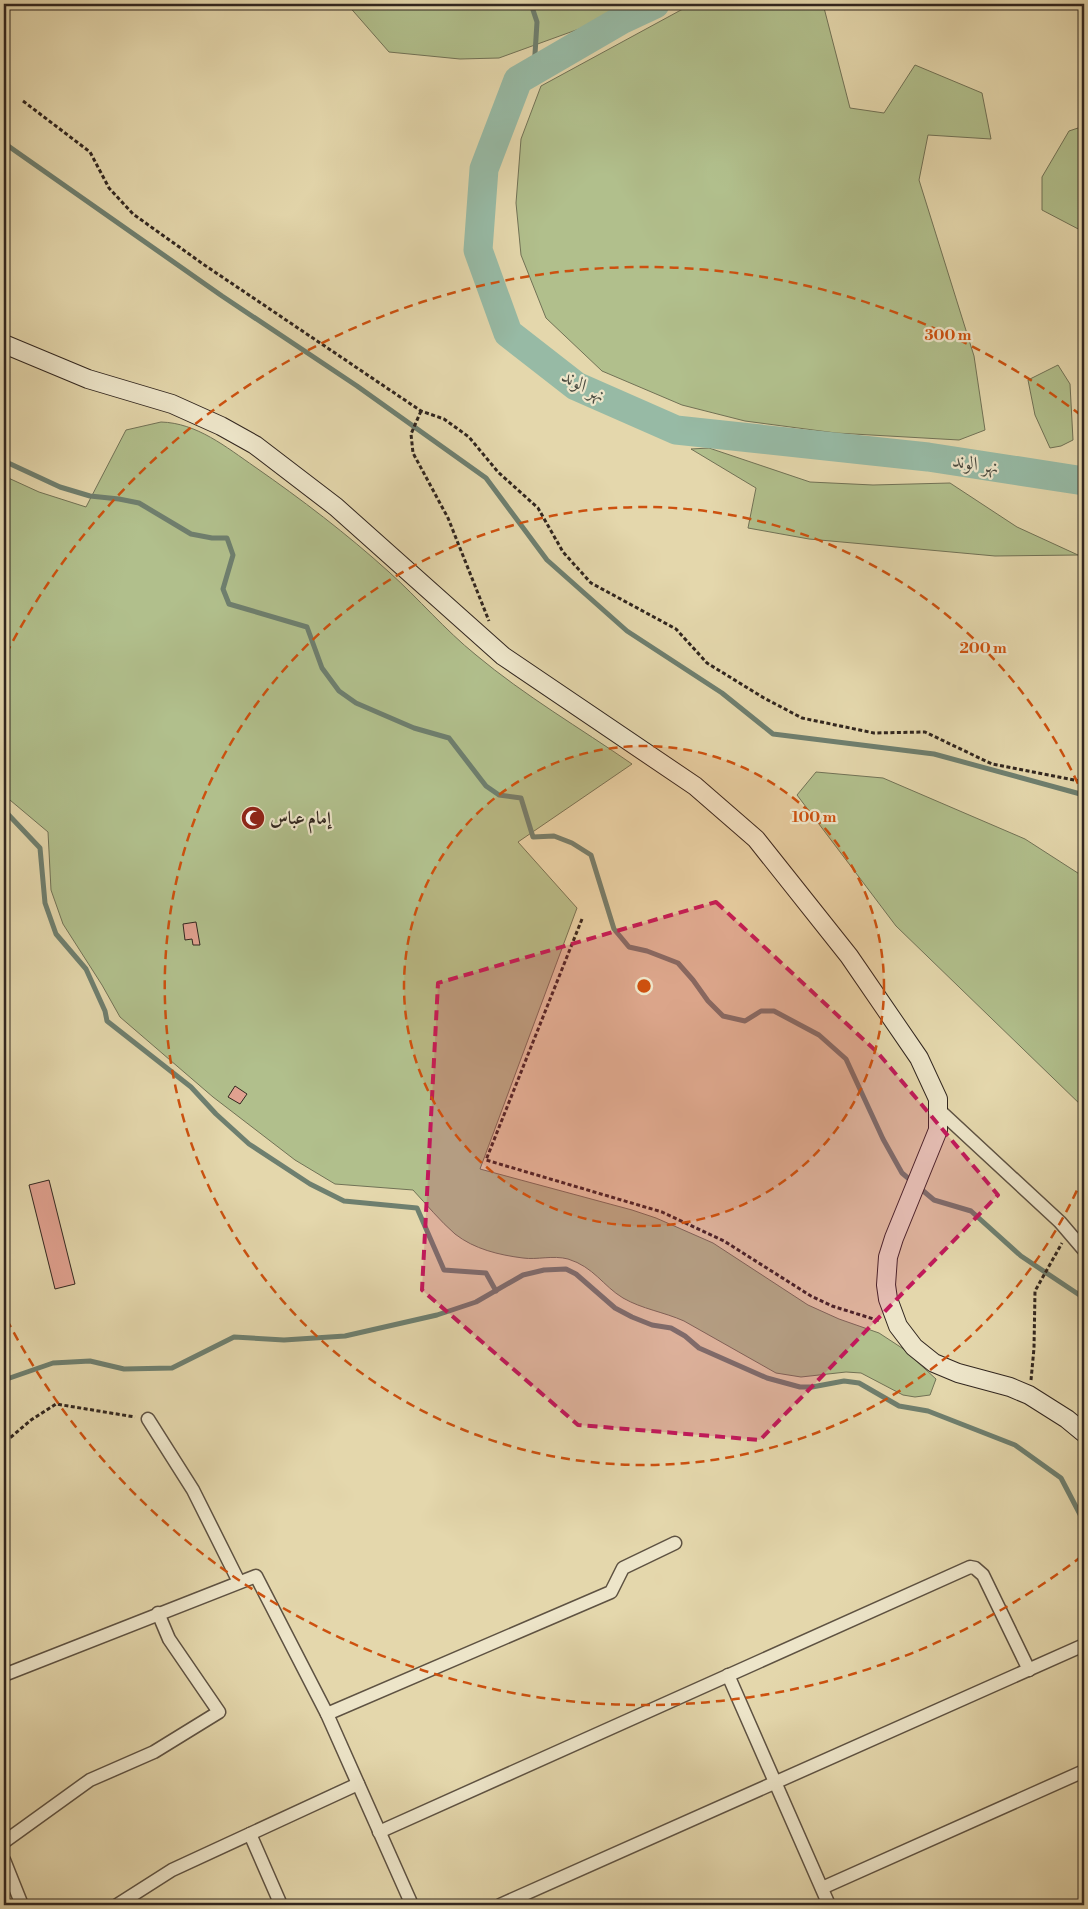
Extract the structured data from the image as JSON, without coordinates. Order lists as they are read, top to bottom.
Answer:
{
  "water": ["نهر الوند"],
  "places": {
    "mosque": ["إمام عباس"]
  },
  "rings": ["300 m", "200 m", "100 m"]
}
